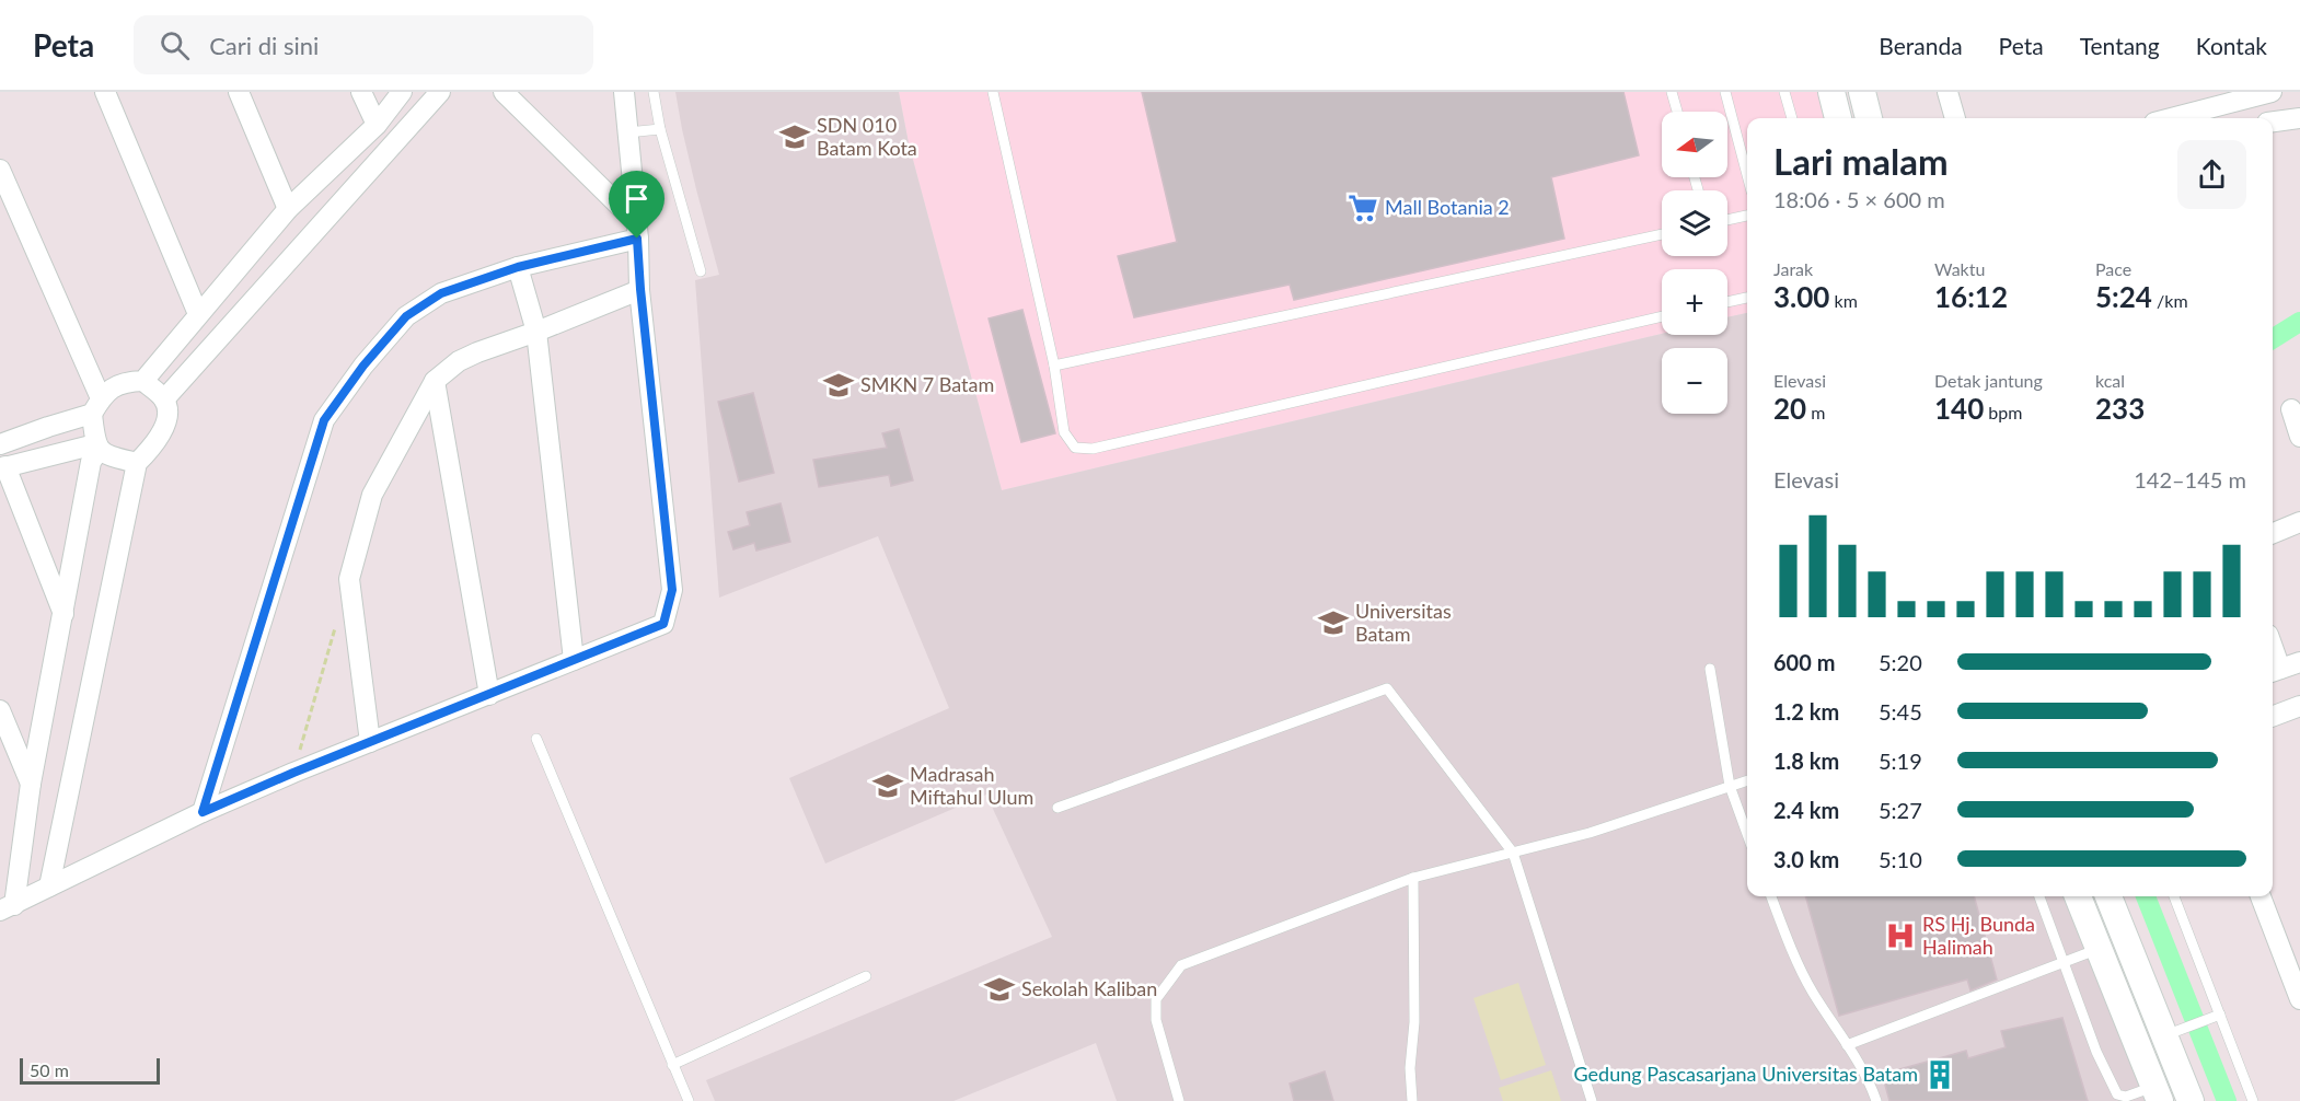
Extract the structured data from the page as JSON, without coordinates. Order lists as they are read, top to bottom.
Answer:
{
  "places": {
    "school or university": [
      "SDN 010 Batam Kota",
      "SMKN 7 Batam",
      "Universitas Batam",
      "Madrasah Miftahul Ulum",
      "Sekolah Kaliban"
    ],
    "supermarket": ["Mall Botania 2"],
    "hospital": ["RS Hj. Bunda Halimah"],
    "building": ["Gedung Pascasarjana Universitas Batam"]
  },
  "scale_bar": "50 m",
  "north": "left",
  "page": {
    "header": "Peta",
    "search": "Cari di sini",
    "nav": [
      "Beranda",
      "Peta",
      "Tentang",
      "Kontak"
    ],
    "map_buttons": ["+", "−"],
    "heading": ["Lari malam", "18:06 · 5 × 600 m"],
    "stats": [
      ["Jarak", "3.00 km"],
      ["Waktu", "16:12"],
      ["Pace", "5:24 /km"],
      ["Elevasi", "20 m"],
      ["Detak jantung", "140 bpm"],
      ["kcal", "233"]
    ],
    "chart": ["Elevasi", "142–145 m"],
    "list": [
      {
        "name": "600 m",
        "note": "5:20"
      },
      {
        "name": "1.2 km",
        "note": "5:45"
      },
      {
        "name": "1.8 km",
        "note": "5:19"
      },
      {
        "name": "2.4 km",
        "note": "5:27"
      },
      {
        "name": "3.0 km",
        "note": "5:10"
      }
    ],
    "scale": "50 m"
  }
}
